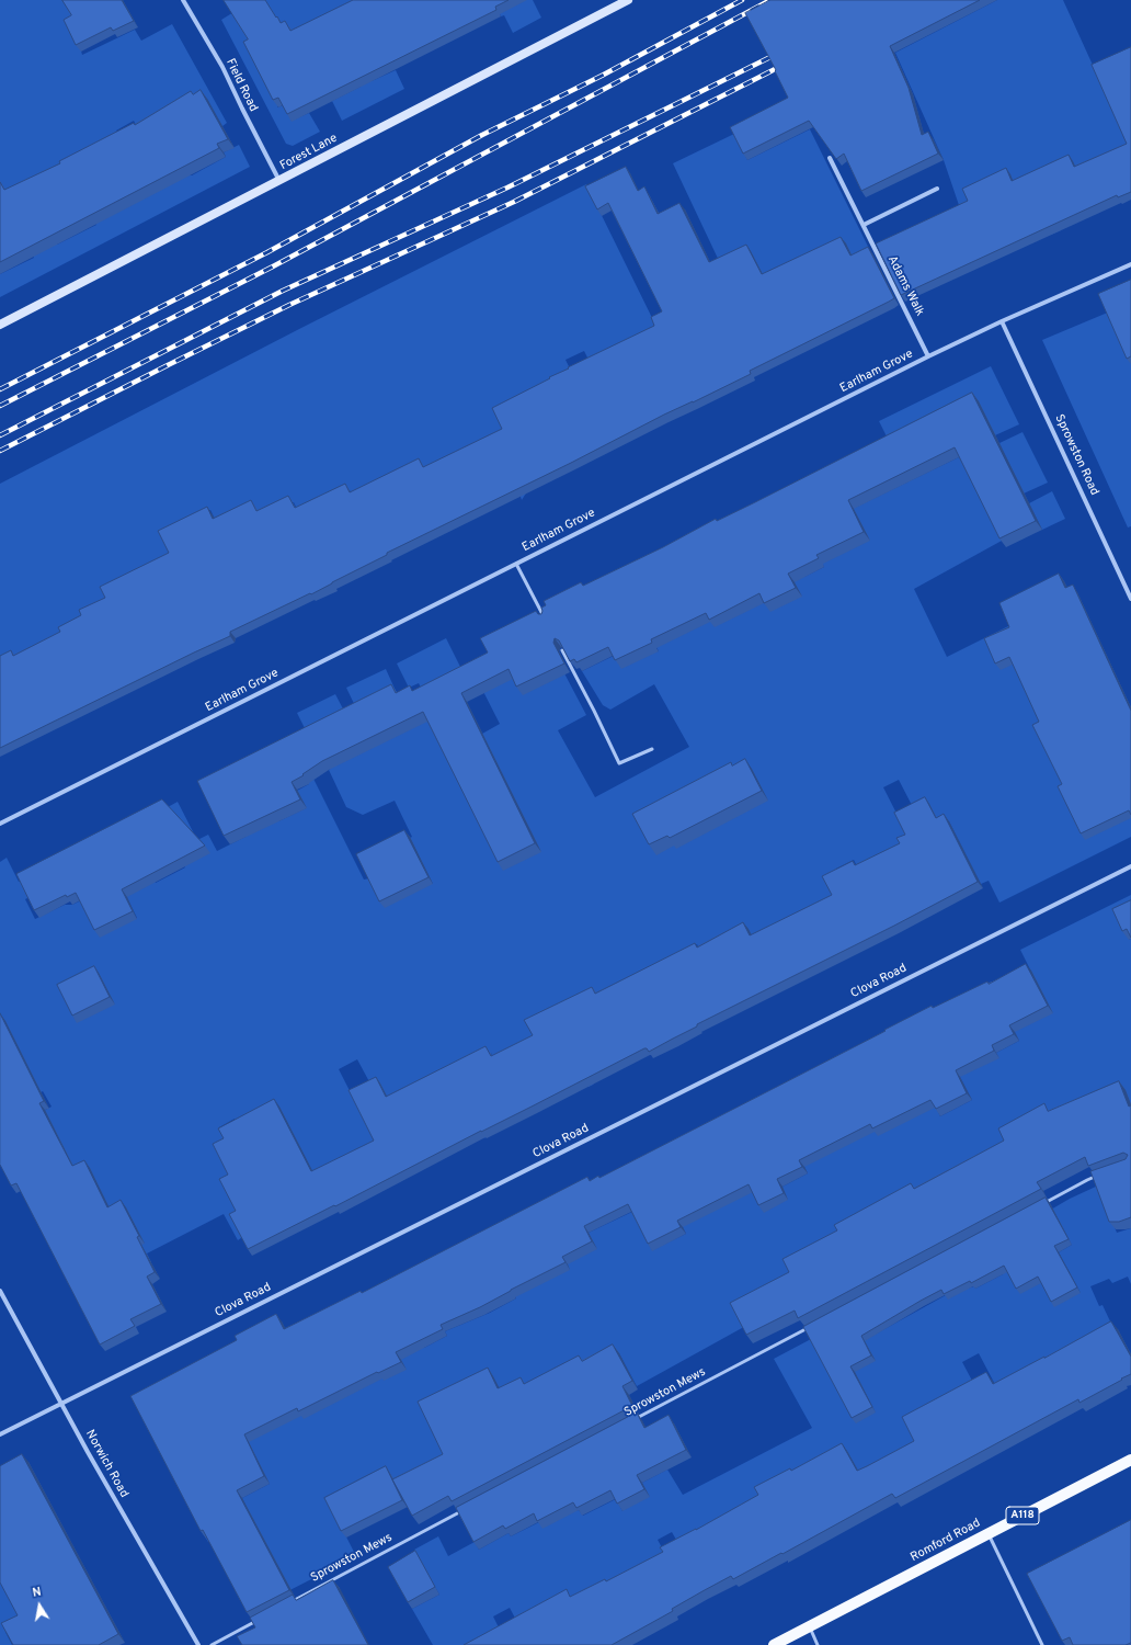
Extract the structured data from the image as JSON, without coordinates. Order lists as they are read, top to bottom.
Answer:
{
  "streets": {
    "main road": ["A118", "Romford Road"],
    "street": [
      "Field Road",
      "Forest Lane",
      "Adams Walk",
      "Earlham Grove",
      "Sprowston Road",
      "Clova Road",
      "Norwich Road"
    ],
    "lane": ["Sprowston Mews"]
  },
  "crossings": [
    ["Field Road", "Forest Lane"],
    ["Adams Walk", "Earlham Grove"],
    ["Earlham Grove", "Sprowston Road"],
    ["Clova Road", "Norwich Road"]
  ],
  "north": "top"
}
